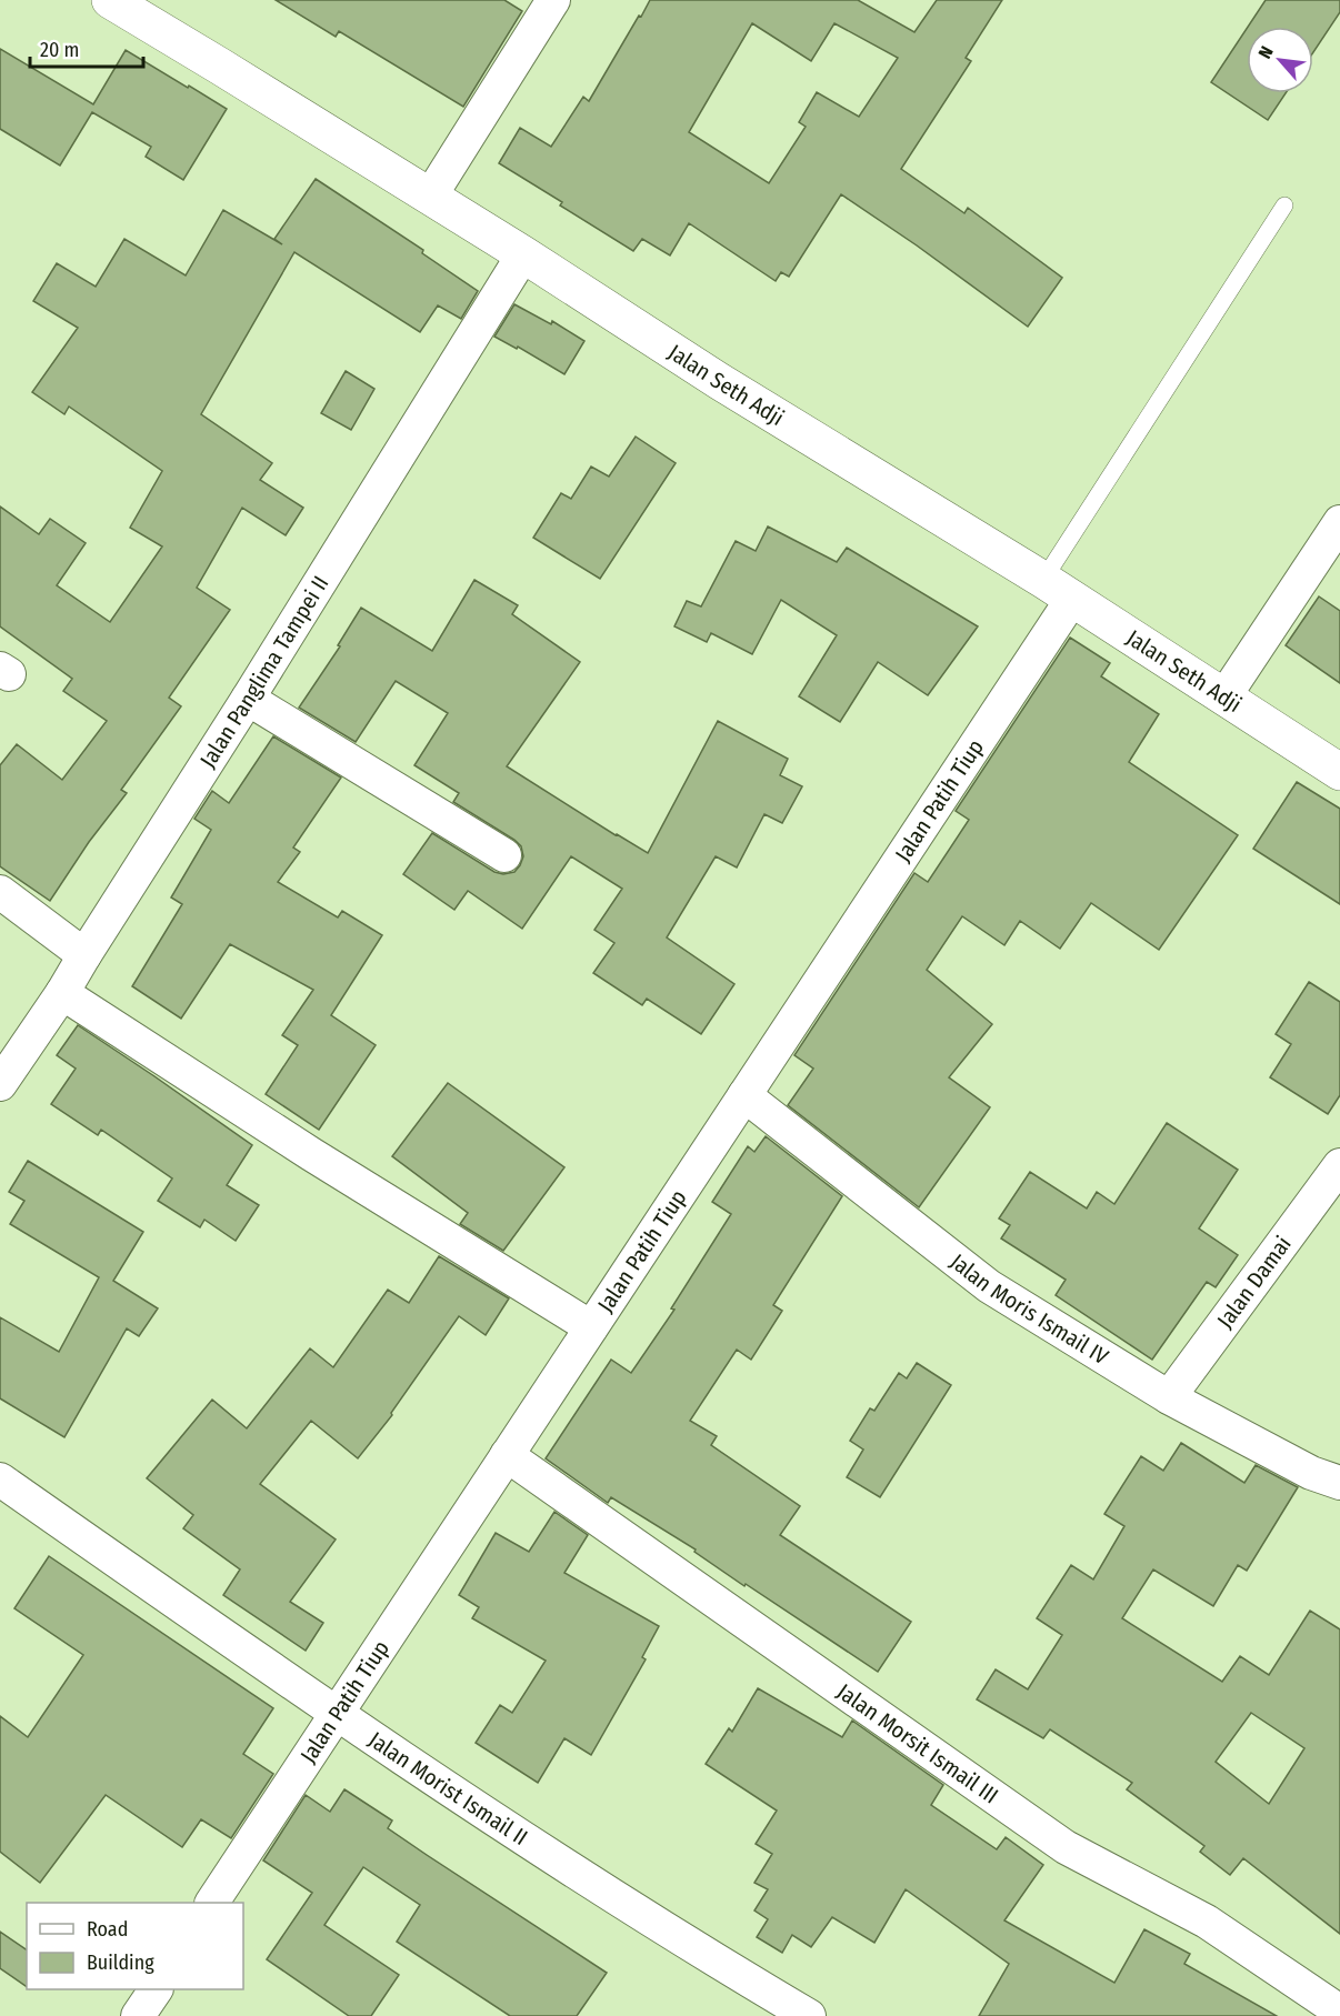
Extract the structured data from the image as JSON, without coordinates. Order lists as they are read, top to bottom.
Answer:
{
  "streets": {
    "street": [
      "Jalan Seth Adji",
      "Jalan Panglima Tampei II",
      "Jalan Patih Tiup",
      "Jalan Damai",
      "Jalan Moris Ismail IV",
      "Jalan Morsit Ismail III",
      "Jalan Morist Ismail II"
    ]
  },
  "crossings": [
    ["Jalan Seth Adji", "Jalan Panglima Tampei II"],
    ["Jalan Seth Adji", "Jalan Patih Tiup"],
    ["Jalan Patih Tiup", "Jalan Moris Ismail IV"],
    ["Jalan Patih Tiup", "Jalan Morsit Ismail III"],
    ["Jalan Patih Tiup", "Jalan Morist Ismail II"],
    ["Jalan Damai", "Jalan Moris Ismail IV"]
  ],
  "legend": ["Road", "Building"],
  "scale_bar": "20 m",
  "north": "top left"
}
